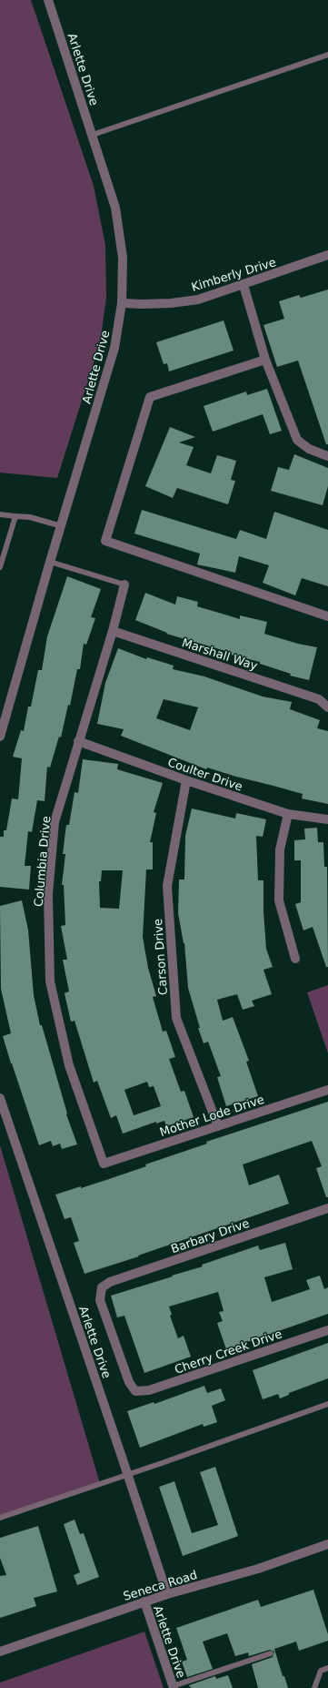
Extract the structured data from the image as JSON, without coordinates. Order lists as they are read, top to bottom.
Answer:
{
  "streets": {
    "street": [
      "Arlette Drive",
      "Kimberly Drive",
      "Marshall Way",
      "Coulter Drive",
      "Columbia Drive",
      "Carson Drive",
      "Mother Lode Drive",
      "Barbary Drive",
      "Cherry Creek Drive",
      "Seneca Road"
    ]
  },
  "crossings": [
    ["Arlette Drive", "Kimberly Drive"],
    ["Arlette Drive", "Seneca Road"],
    ["Marshall Way", "Columbia Drive"],
    ["Coulter Drive", "Columbia Drive"],
    ["Coulter Drive", "Carson Drive"],
    ["Columbia Drive", "Mother Lode Drive"],
    ["Carson Drive", "Mother Lode Drive"],
    ["Barbary Drive", "Cherry Creek Drive"]
  ]
}
